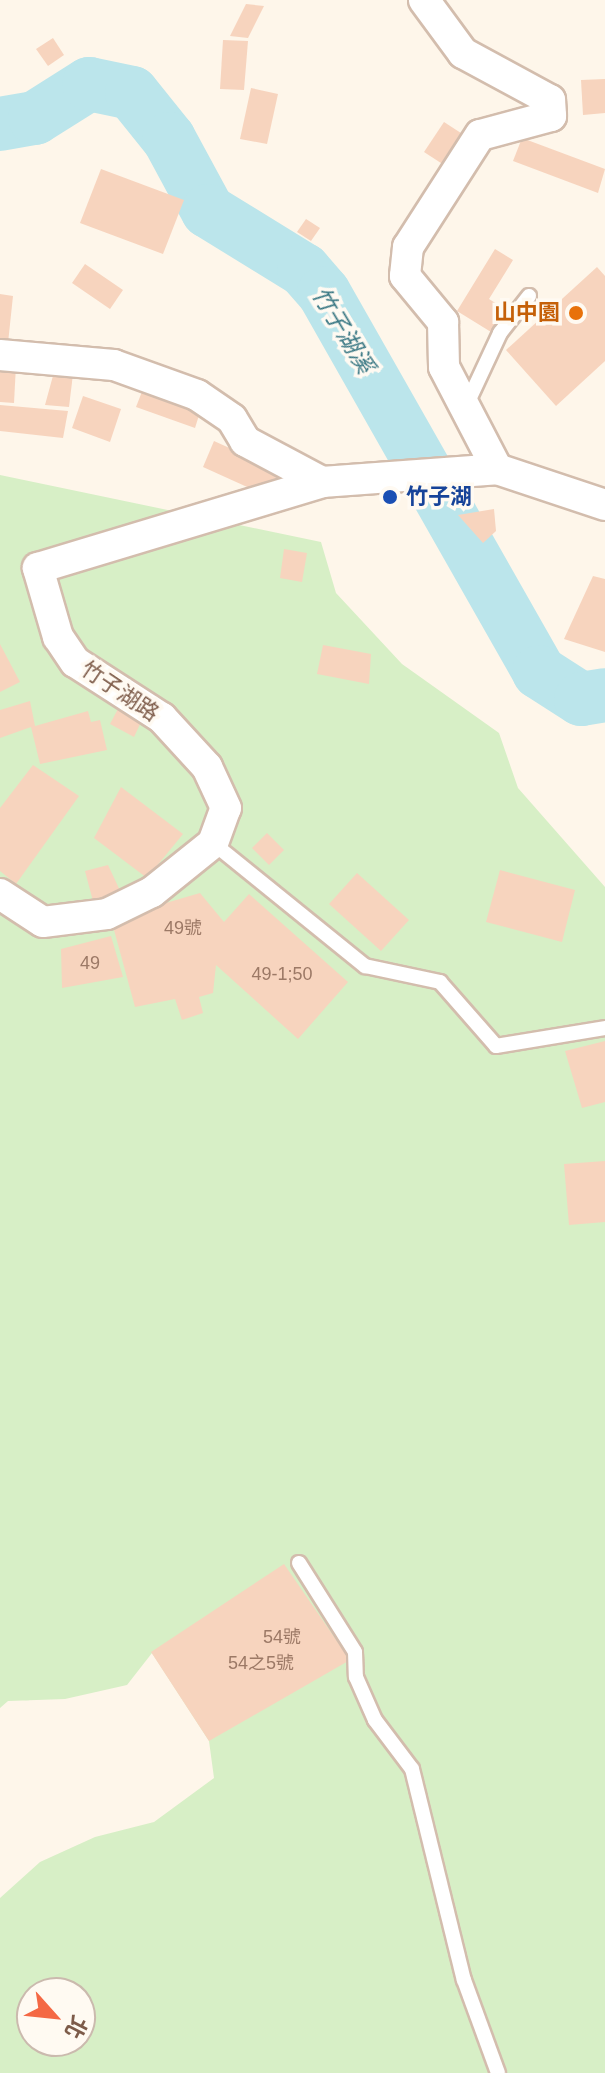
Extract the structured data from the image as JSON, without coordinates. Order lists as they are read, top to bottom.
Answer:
{
  "streets": {
    "street": ["竹子湖路"]
  },
  "water": ["竹子湖溪"],
  "places": ["山中園", "竹子湖"],
  "house_numbers": [
    "49號",
    "49",
    "49-1;50",
    "54號",
    "54之5號"
  ],
  "north": "bottom right"
}
